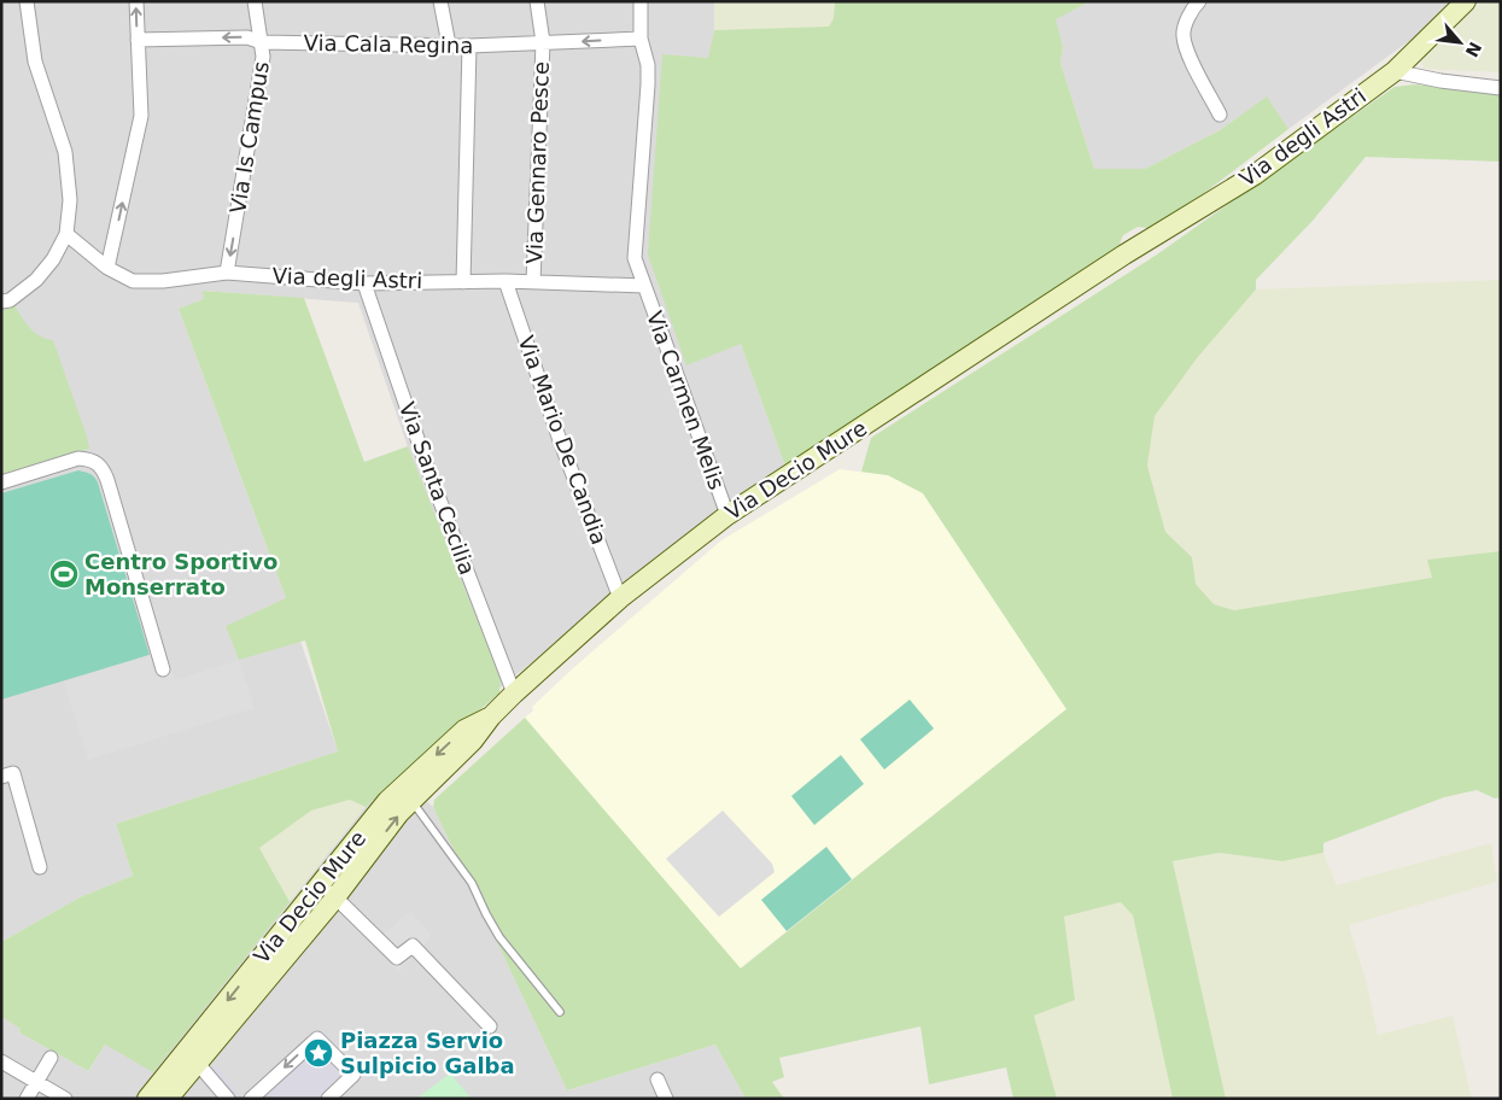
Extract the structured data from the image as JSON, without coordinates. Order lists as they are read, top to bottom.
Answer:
{
  "streets": {
    "street": [
      "Via Cala Regina",
      "Via Is Campus",
      "Via degli Astri",
      "Via Gennaro Pesce",
      "Via Carmen Melis",
      "Via Mario De Candia",
      "Via Decio Mure",
      "Via Santa Cecilia"
    ]
  },
  "crossings": [
    ["Via Cala Regina", "Via Is Campus"],
    ["Via Cala Regina", "Via Gennaro Pesce"],
    ["Via Cala Regina", "Via Carmen Melis"],
    ["Via Is Campus", "Via degli Astri"],
    ["Via degli Astri", "Via Gennaro Pesce"],
    ["Via degli Astri", "Via Carmen Melis"],
    ["Via degli Astri", "Via Mario De Candia"],
    ["Via degli Astri", "Via Decio Mure"],
    ["Via degli Astri", "Via Santa Cecilia"],
    ["Via Carmen Melis", "Via Decio Mure"],
    ["Via Mario De Candia", "Via Decio Mure"],
    ["Via Decio Mure", "Via Santa Cecilia"]
  ],
  "one_way": ["Via Cala Regina"],
  "places": {
    "sports": ["Centro Sportivo Monserrato"],
    "place": ["Piazza Servio Sulpicio Galba"]
  },
  "north": "bottom right"
}
